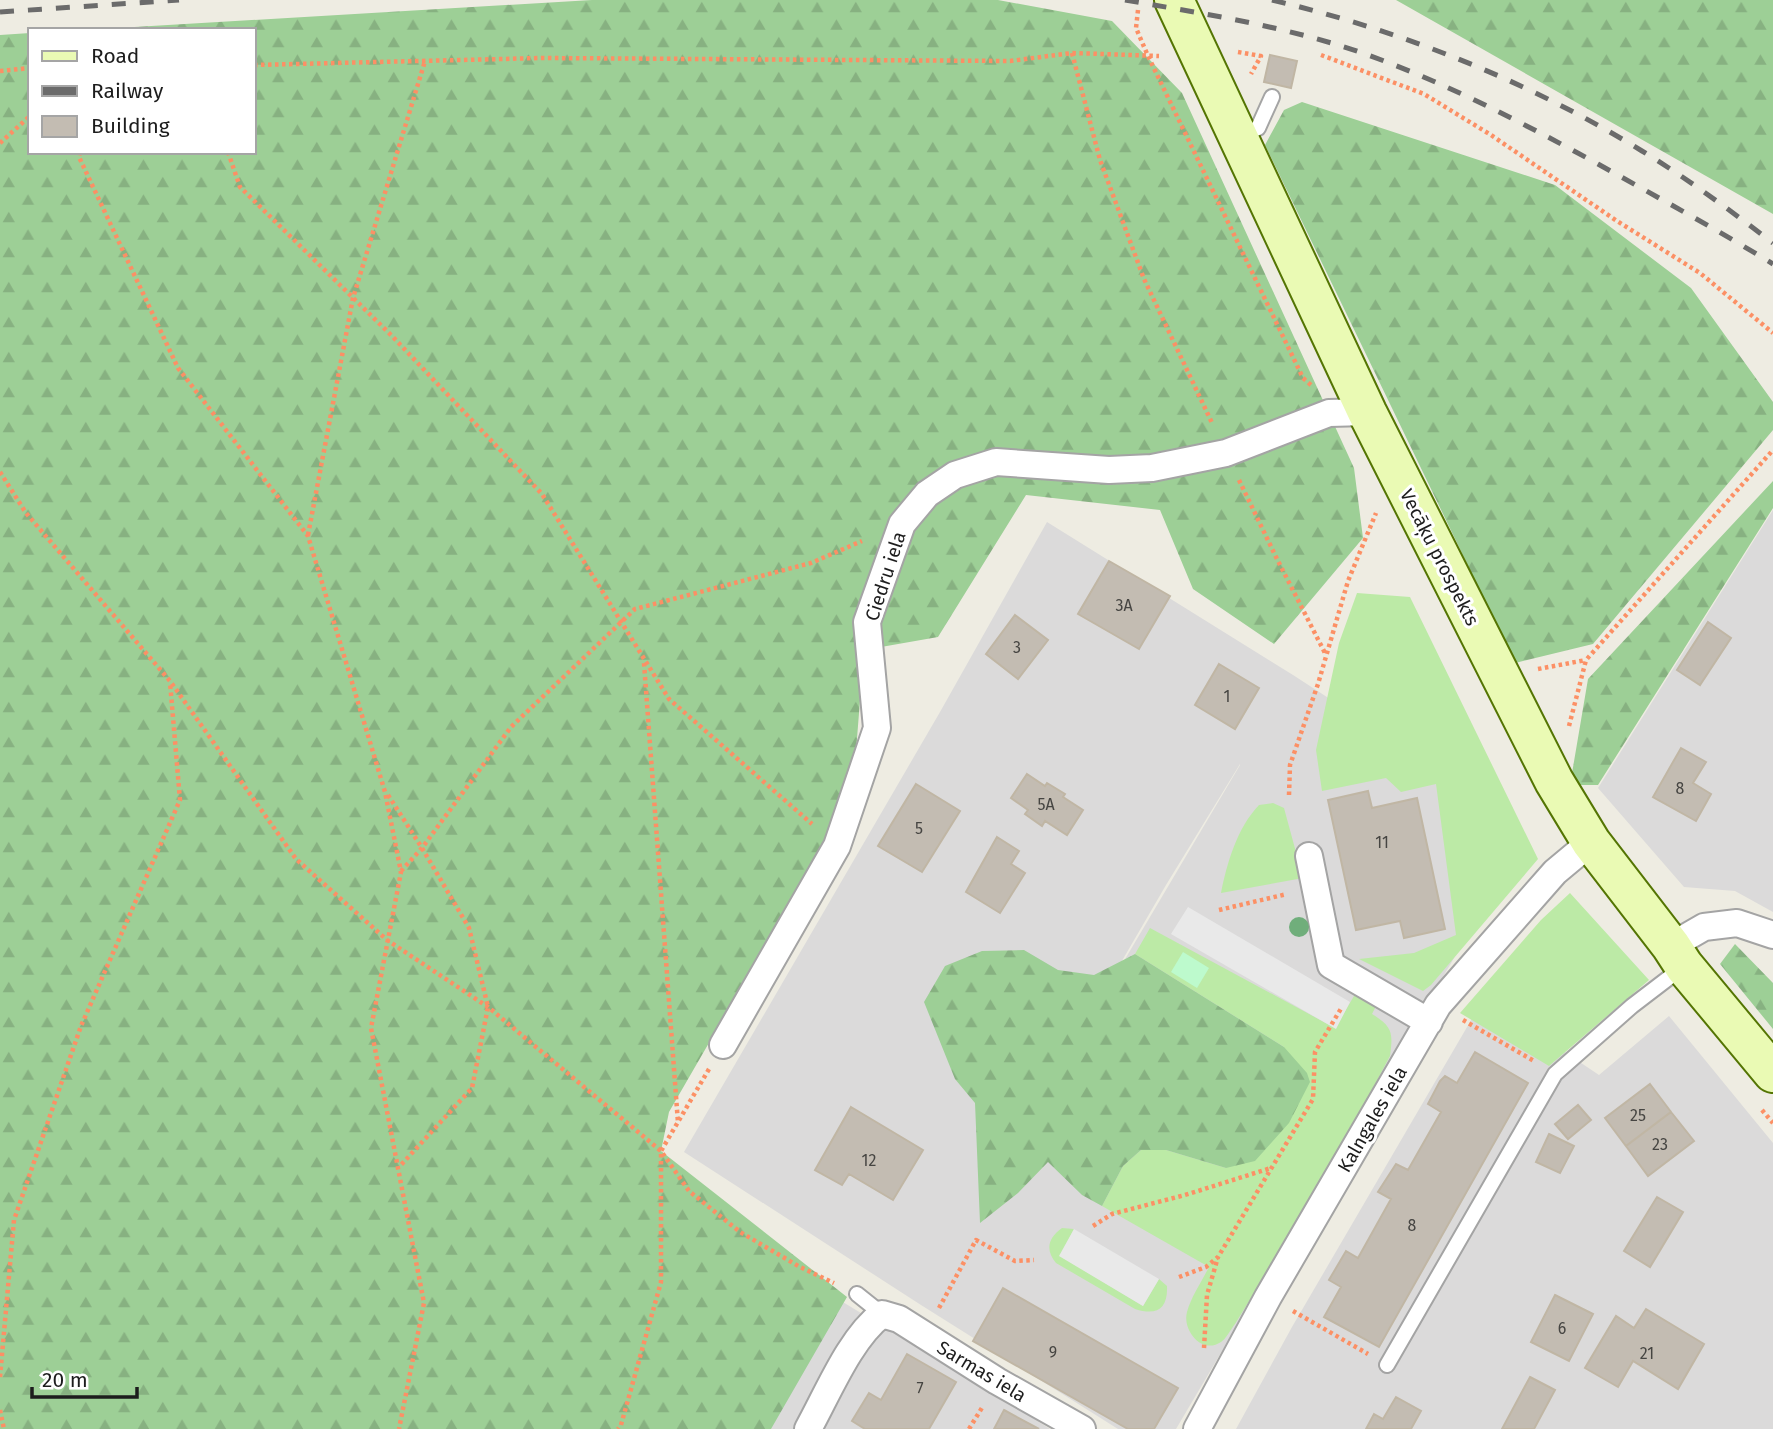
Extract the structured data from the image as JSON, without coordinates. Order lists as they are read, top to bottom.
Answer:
{
  "streets": {
    "main road": ["Vecāķu prospekts"],
    "street": ["Ciedru iela", "Kalngales iela", "Sarmas iela"]
  },
  "crossings": [
    ["Vecāķu prospekts", "Ciedru iela"],
    ["Vecāķu prospekts", "Kalngales iela"]
  ],
  "house_numbers": [
    "3A",
    "3",
    "1",
    "8",
    "5A",
    "5",
    "11",
    "25",
    "23",
    "12",
    "8",
    "6",
    "9",
    "21",
    "7"
  ],
  "legend": ["Road", "Railway", "Building"],
  "scale_bar": "20 m"
}
